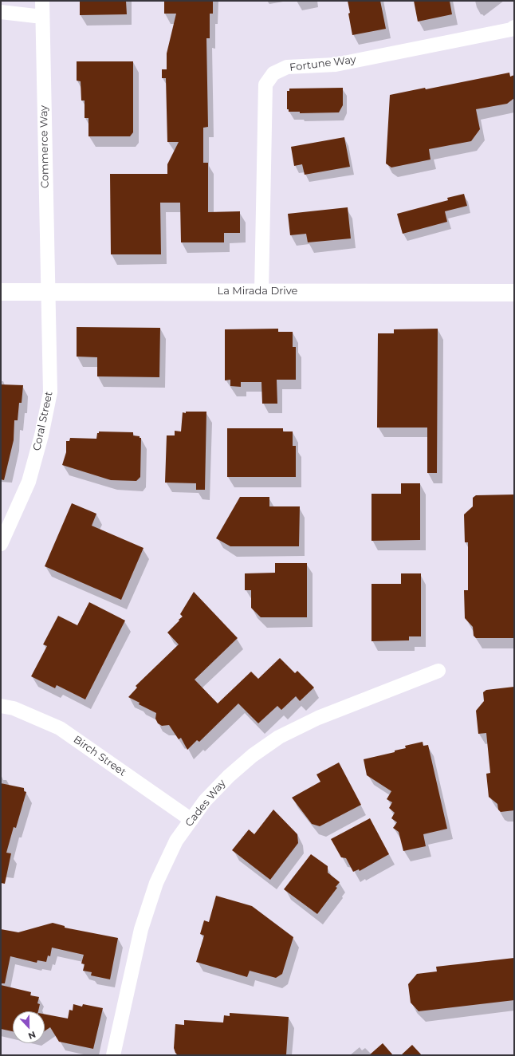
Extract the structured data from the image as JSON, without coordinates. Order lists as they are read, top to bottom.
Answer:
{
  "streets": {
    "main road": ["La Mirada Drive"],
    "street": [
      "Fortune Way",
      "Commerce Way",
      "Coral Street",
      "Birch Street",
      "Cades Way"
    ]
  },
  "crossings": [
    ["Fortune Way", "La Mirada Drive"],
    ["Commerce Way", "La Mirada Drive"],
    ["Commerce Way", "Coral Street"],
    ["La Mirada Drive", "Coral Street"],
    ["Birch Street", "Cades Way"]
  ],
  "north": "bottom"
}
